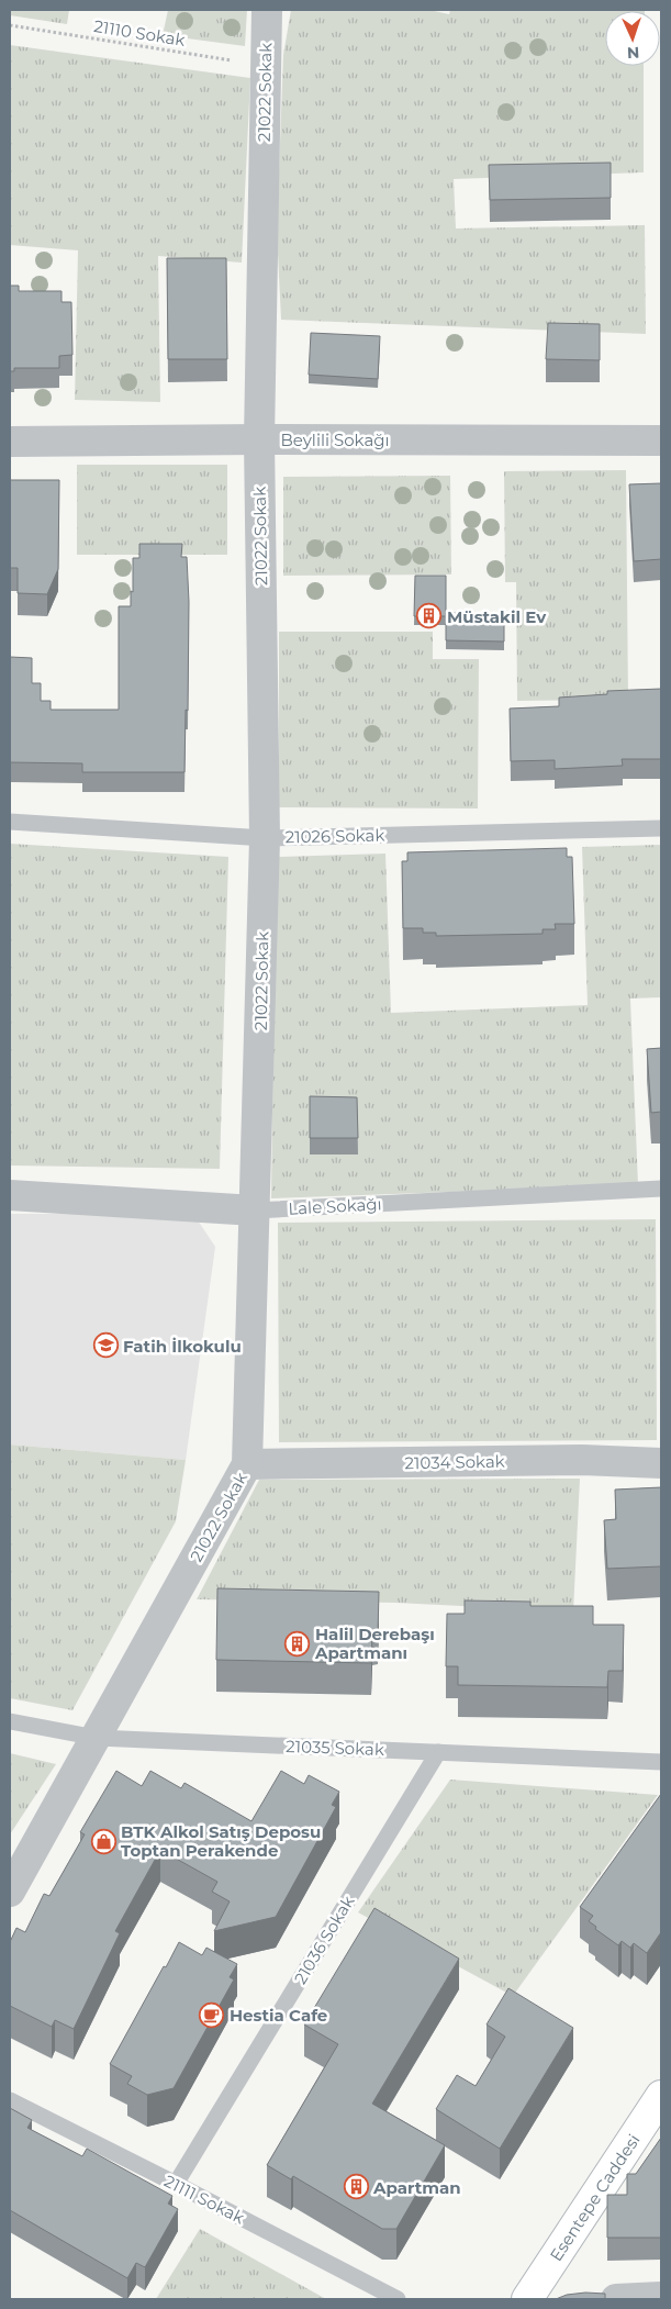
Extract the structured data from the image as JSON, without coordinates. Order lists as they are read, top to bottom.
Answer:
{
  "streets": {
    "main road": ["Esentepe Caddesi"],
    "street": [
      "21022 Sokak",
      "Beylili Sokağı",
      "Lale Sokağı",
      "21034 Sokak"
    ],
    "lane": [
      "21026 Sokak",
      "21035 Sokak",
      "21036 Sokak",
      "21111 Sokak"
    ],
    "path": ["21110 Sokak"]
  },
  "crossings": [
    ["21110 Sokak", "21022 Sokak"],
    ["21022 Sokak", "Beylili Sokağı"],
    ["21022 Sokak", "21026 Sokak"],
    ["21022 Sokak", "Lale Sokağı"],
    ["21022 Sokak", "21034 Sokak"],
    ["21022 Sokak", "21035 Sokak"],
    ["21035 Sokak", "21036 Sokak"],
    ["21036 Sokak", "21111 Sokak"]
  ],
  "places": {
    "building": ["Müstakil Ev", "Halil Derebaşı Apartmanı", "Apartman"],
    "school or university": ["Fatih İlkokulu"],
    "shop": ["BTK Alkol Satış Deposu Toptan Perakende"],
    "cafe": ["Hestia Cafe"]
  },
  "north": "bottom"
}
